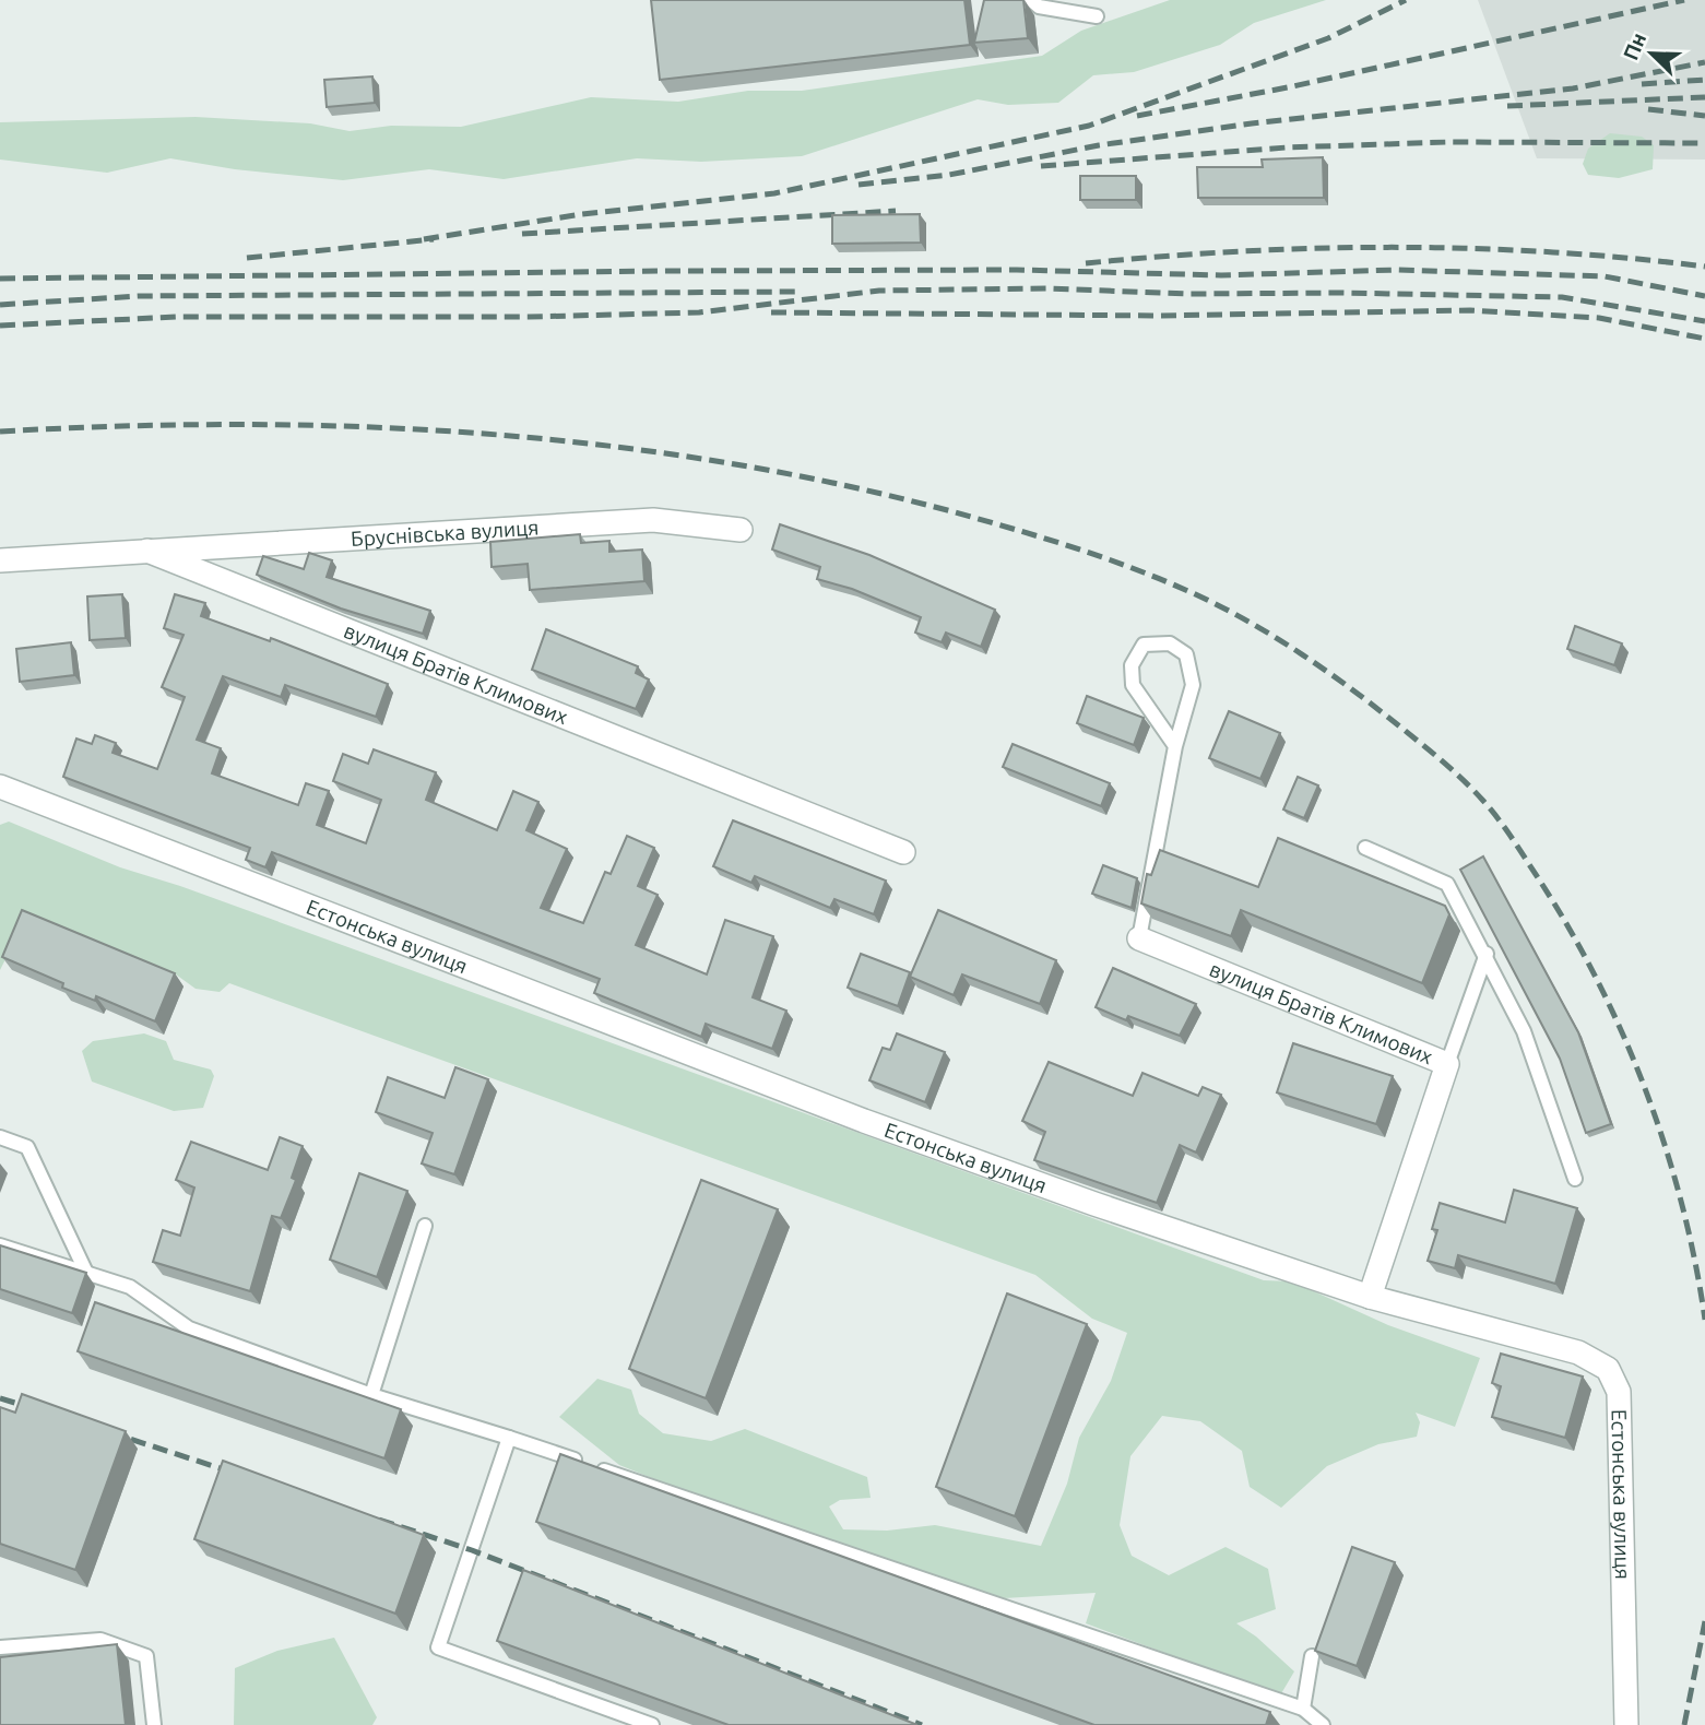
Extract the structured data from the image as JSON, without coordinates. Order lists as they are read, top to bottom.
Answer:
{
  "streets": {
    "street": ["Бруснівська вулиця", "вулиця Братів Климових", "Естонська вулиця"]
  },
  "crossings": [
    ["Бруснівська вулиця", "вулиця Братів Климових"],
    ["вулиця Братів Климових", "Естонська вулиця"]
  ],
  "north": "top left"
}
